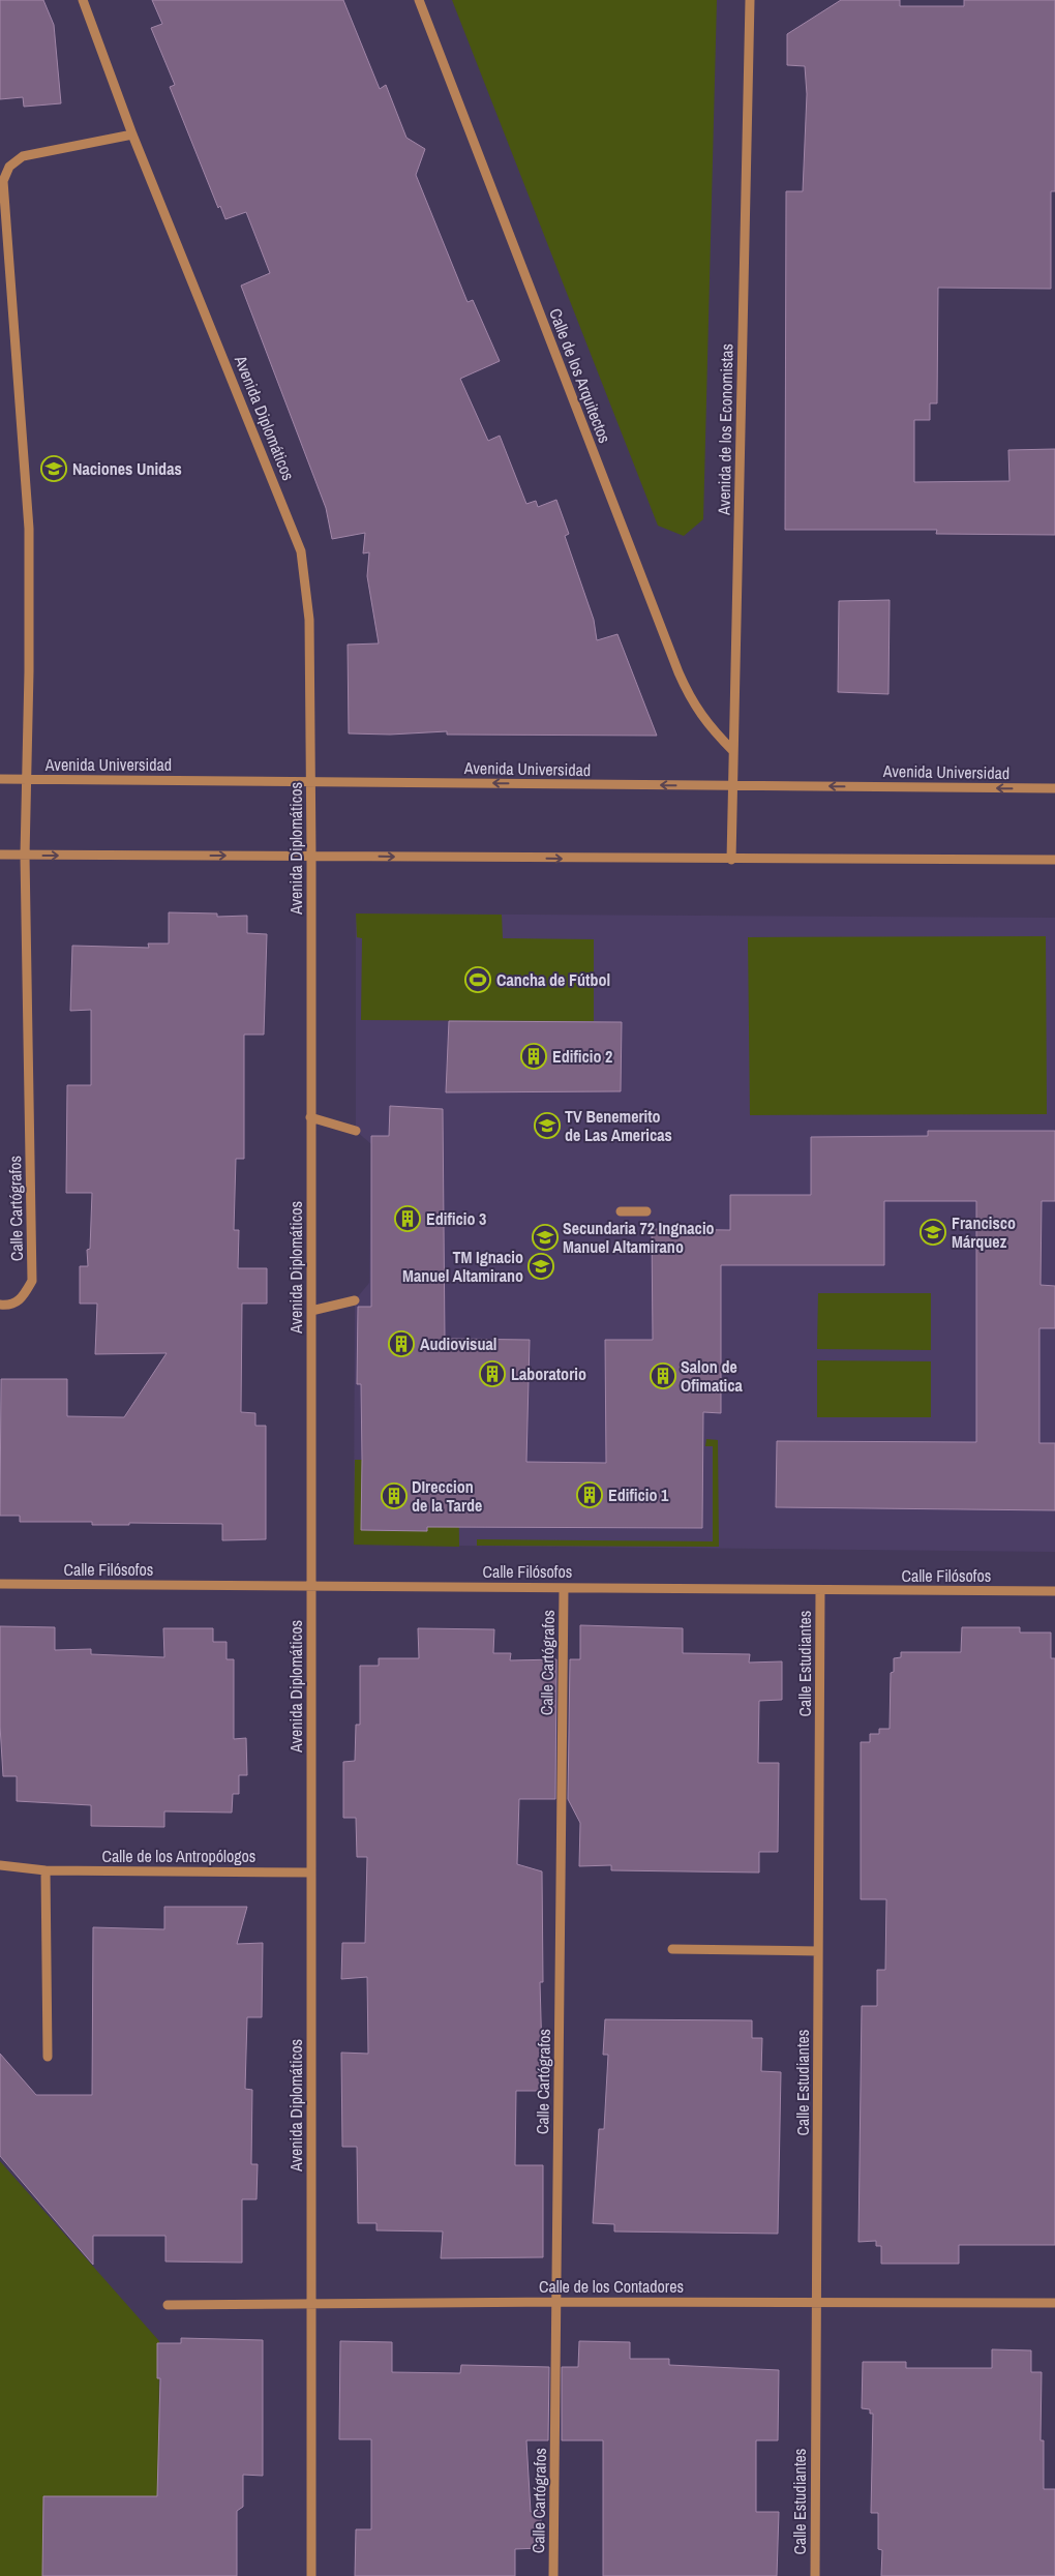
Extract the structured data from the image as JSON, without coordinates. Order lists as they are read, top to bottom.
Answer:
{
  "streets": {
    "street": [
      "Calle de los Arquitectos",
      "Avenida Diplomáticos",
      "Avenida de los Economistas",
      "Avenida Universidad",
      "Calle Cartógrafos",
      "Calle Filósofos",
      "Calle Estudiantes",
      "Calle de los Antropólogos",
      "Calle de los Contadores"
    ]
  },
  "crossings": [
    ["Calle de los Arquitectos", "Avenida de los Economistas"],
    ["Avenida Diplomáticos", "Avenida Universidad"],
    ["Avenida Diplomáticos", "Calle Cartógrafos"],
    ["Avenida Diplomáticos", "Calle Filósofos"],
    ["Avenida Diplomáticos", "Calle de los Antropólogos"],
    ["Avenida Diplomáticos", "Calle de los Contadores"],
    ["Avenida de los Economistas", "Avenida Universidad"],
    ["Avenida Universidad", "Calle Cartógrafos"],
    ["Calle Cartógrafos", "Calle Filósofos"],
    ["Calle Cartógrafos", "Calle de los Contadores"],
    ["Calle Filósofos", "Calle Estudiantes"],
    ["Calle Estudiantes", "Calle de los Contadores"]
  ],
  "places": {
    "school or university": [
      "Naciones Unidas",
      "TV Benemerito de Las Americas",
      "Francisco Márquez",
      "Secundaria 72 Ingnacio Manuel Altamirano",
      "TM Ignacio Manuel Altamirano"
    ],
    "sports": ["Cancha de Fútbol"],
    "building": [
      "Edificio 2",
      "Edificio 3",
      "Audiovisual",
      "Laboratorio",
      "Salon de Ofimatica",
      "Edificio 1",
      "DIreccion de la Tarde"
    ]
  }
}
